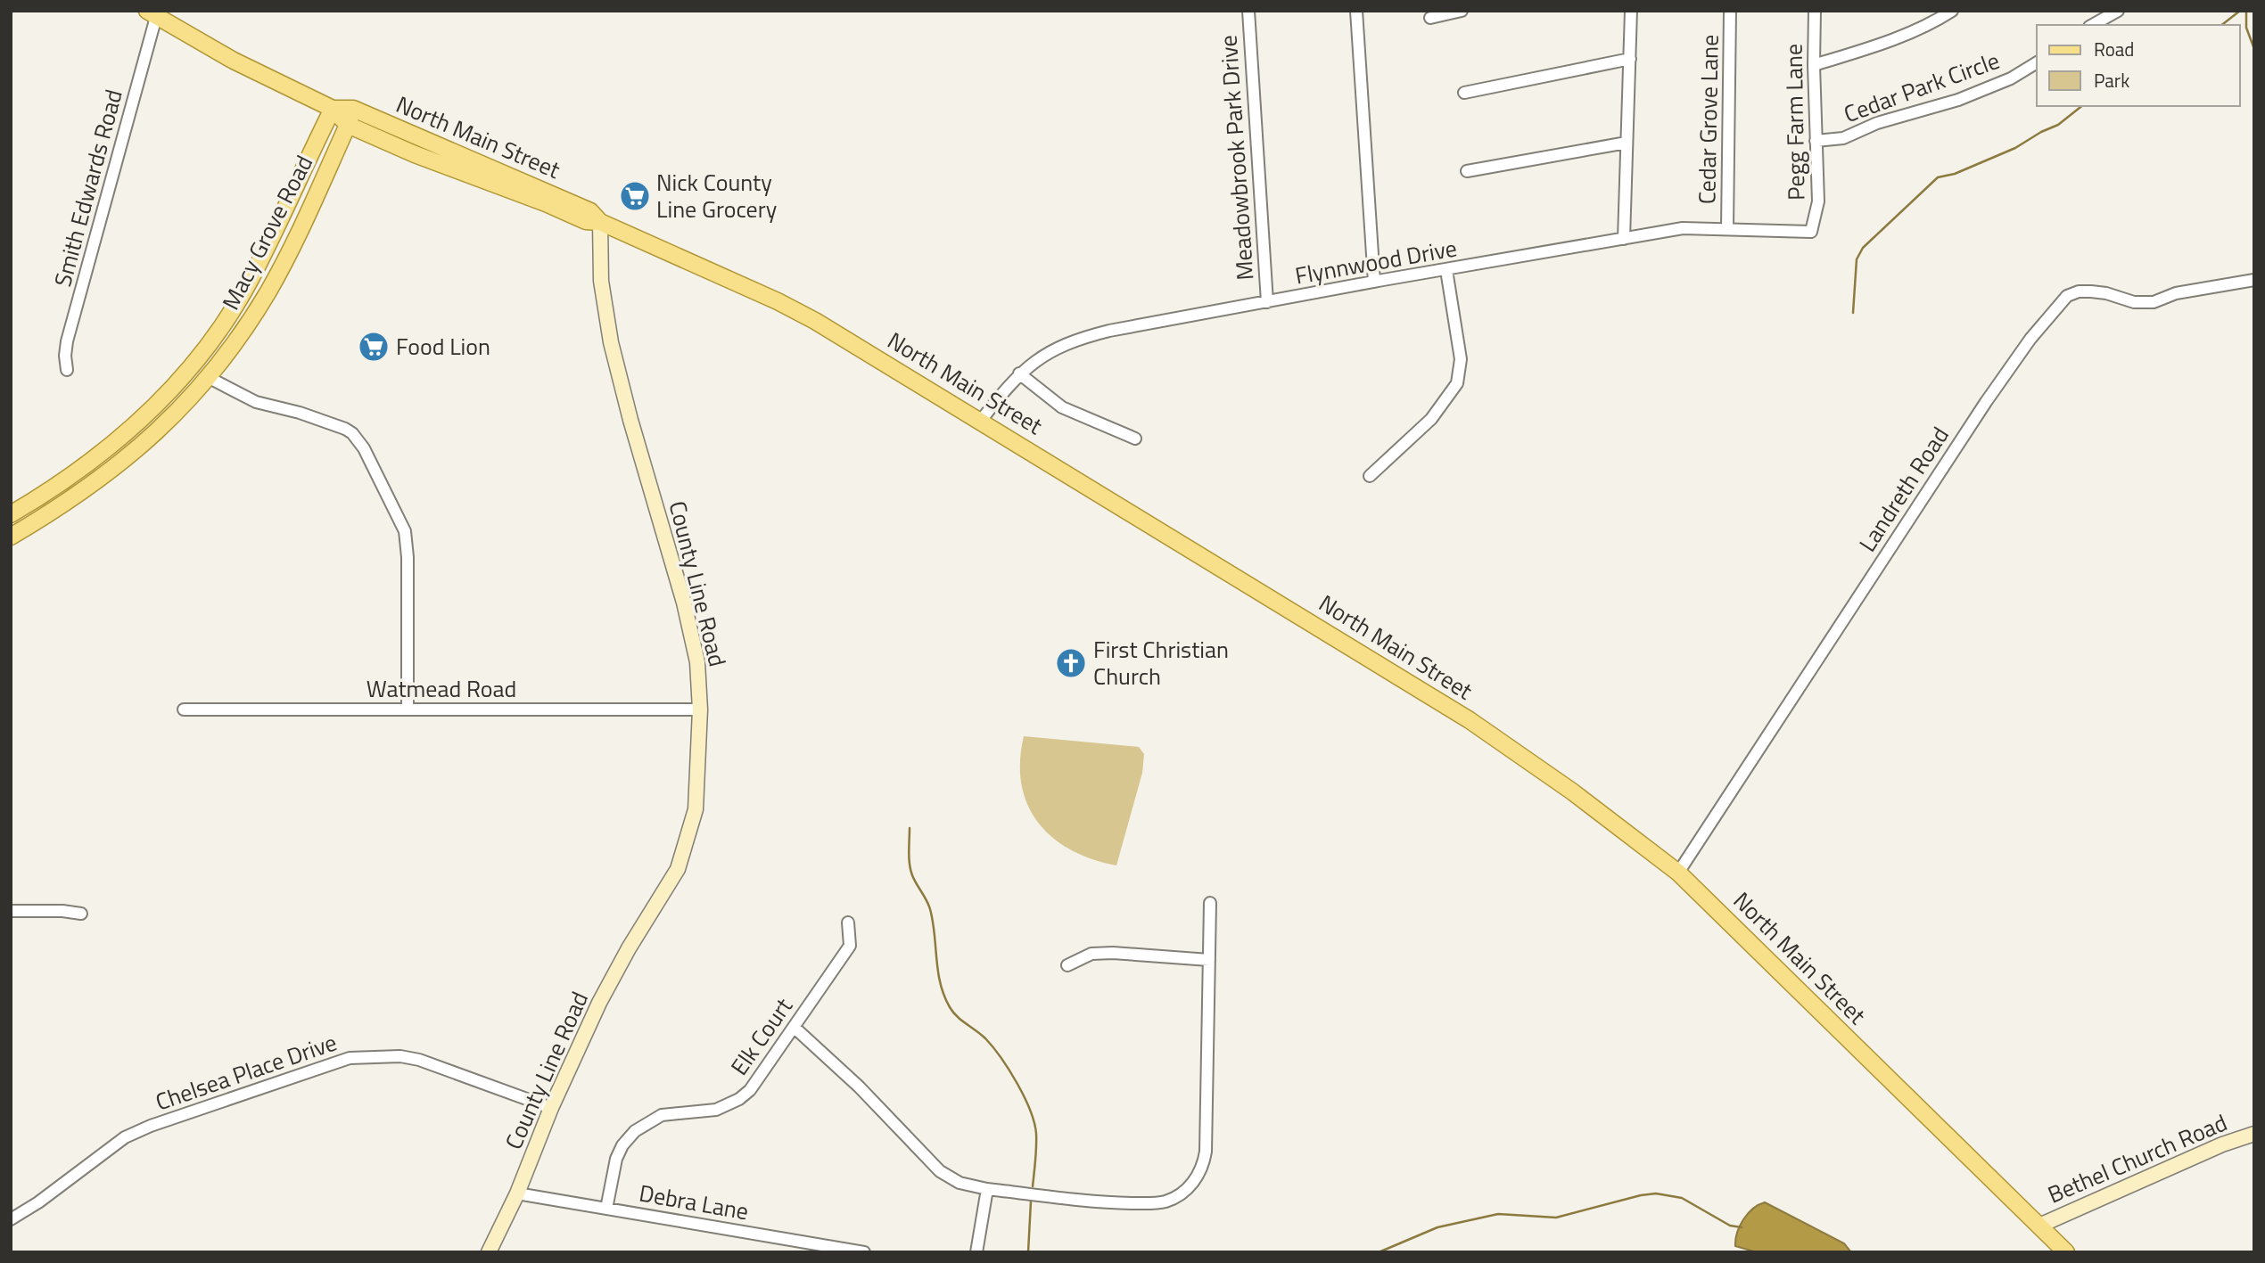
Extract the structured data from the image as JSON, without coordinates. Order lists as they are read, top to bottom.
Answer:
{
  "streets": {
    "main road": ["North Main Street", "Macy Grove Road"],
    "street": [
      "Cedar Park Circle",
      "Cedar Grove Lane",
      "Pegg Farm Lane",
      "Meadowbrook Park Drive",
      "Smith Edwards Road",
      "Flynnwood Drive",
      "Landreth Road",
      "County Line Road",
      "Watmead Road",
      "Elk Court",
      "Chelsea Place Drive",
      "Bethel Church Road",
      "Debra Lane"
    ]
  },
  "crossings": [
    ["Cedar Park Circle", "Pegg Farm Lane"],
    ["Cedar Grove Lane", "Flynnwood Drive"],
    ["Pegg Farm Lane", "Flynnwood Drive"],
    ["North Main Street", "Smith Edwards Road"],
    ["North Main Street", "Macy Grove Road"],
    ["North Main Street", "Flynnwood Drive"],
    ["North Main Street", "Landreth Road"],
    ["North Main Street", "County Line Road"],
    ["North Main Street", "Bethel Church Road"],
    ["Meadowbrook Park Drive", "Flynnwood Drive"],
    ["County Line Road", "Watmead Road"],
    ["County Line Road", "Chelsea Place Drive"],
    ["County Line Road", "Debra Lane"],
    ["Elk Court", "Debra Lane"]
  ],
  "places": {
    "supermarket": ["Nick County Line Grocery", "Food Lion"],
    "church": ["First Christian Church"]
  },
  "legend": ["Road", "Park"]
}
